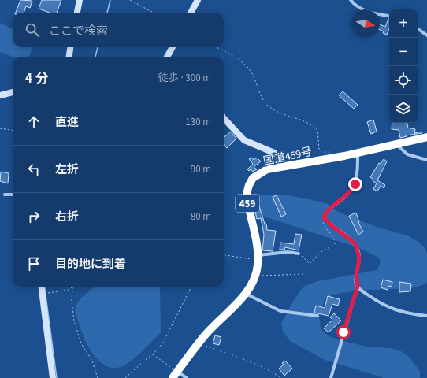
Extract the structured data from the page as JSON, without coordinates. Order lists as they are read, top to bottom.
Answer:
{
  "streets": {
    "highway": ["国道459号", "459"]
  },
  "north": "right",
  "page": {
    "map_buttons": ["+", "−"],
    "search": "ここで検索",
    "heading": ["4 分", "徒歩 · 300 m"],
    "list": [
      ["直進", "130 m"],
      ["左折", "90 m"],
      ["右折", "80 m"],
      "目的地に到着"
    ]
  }
}
